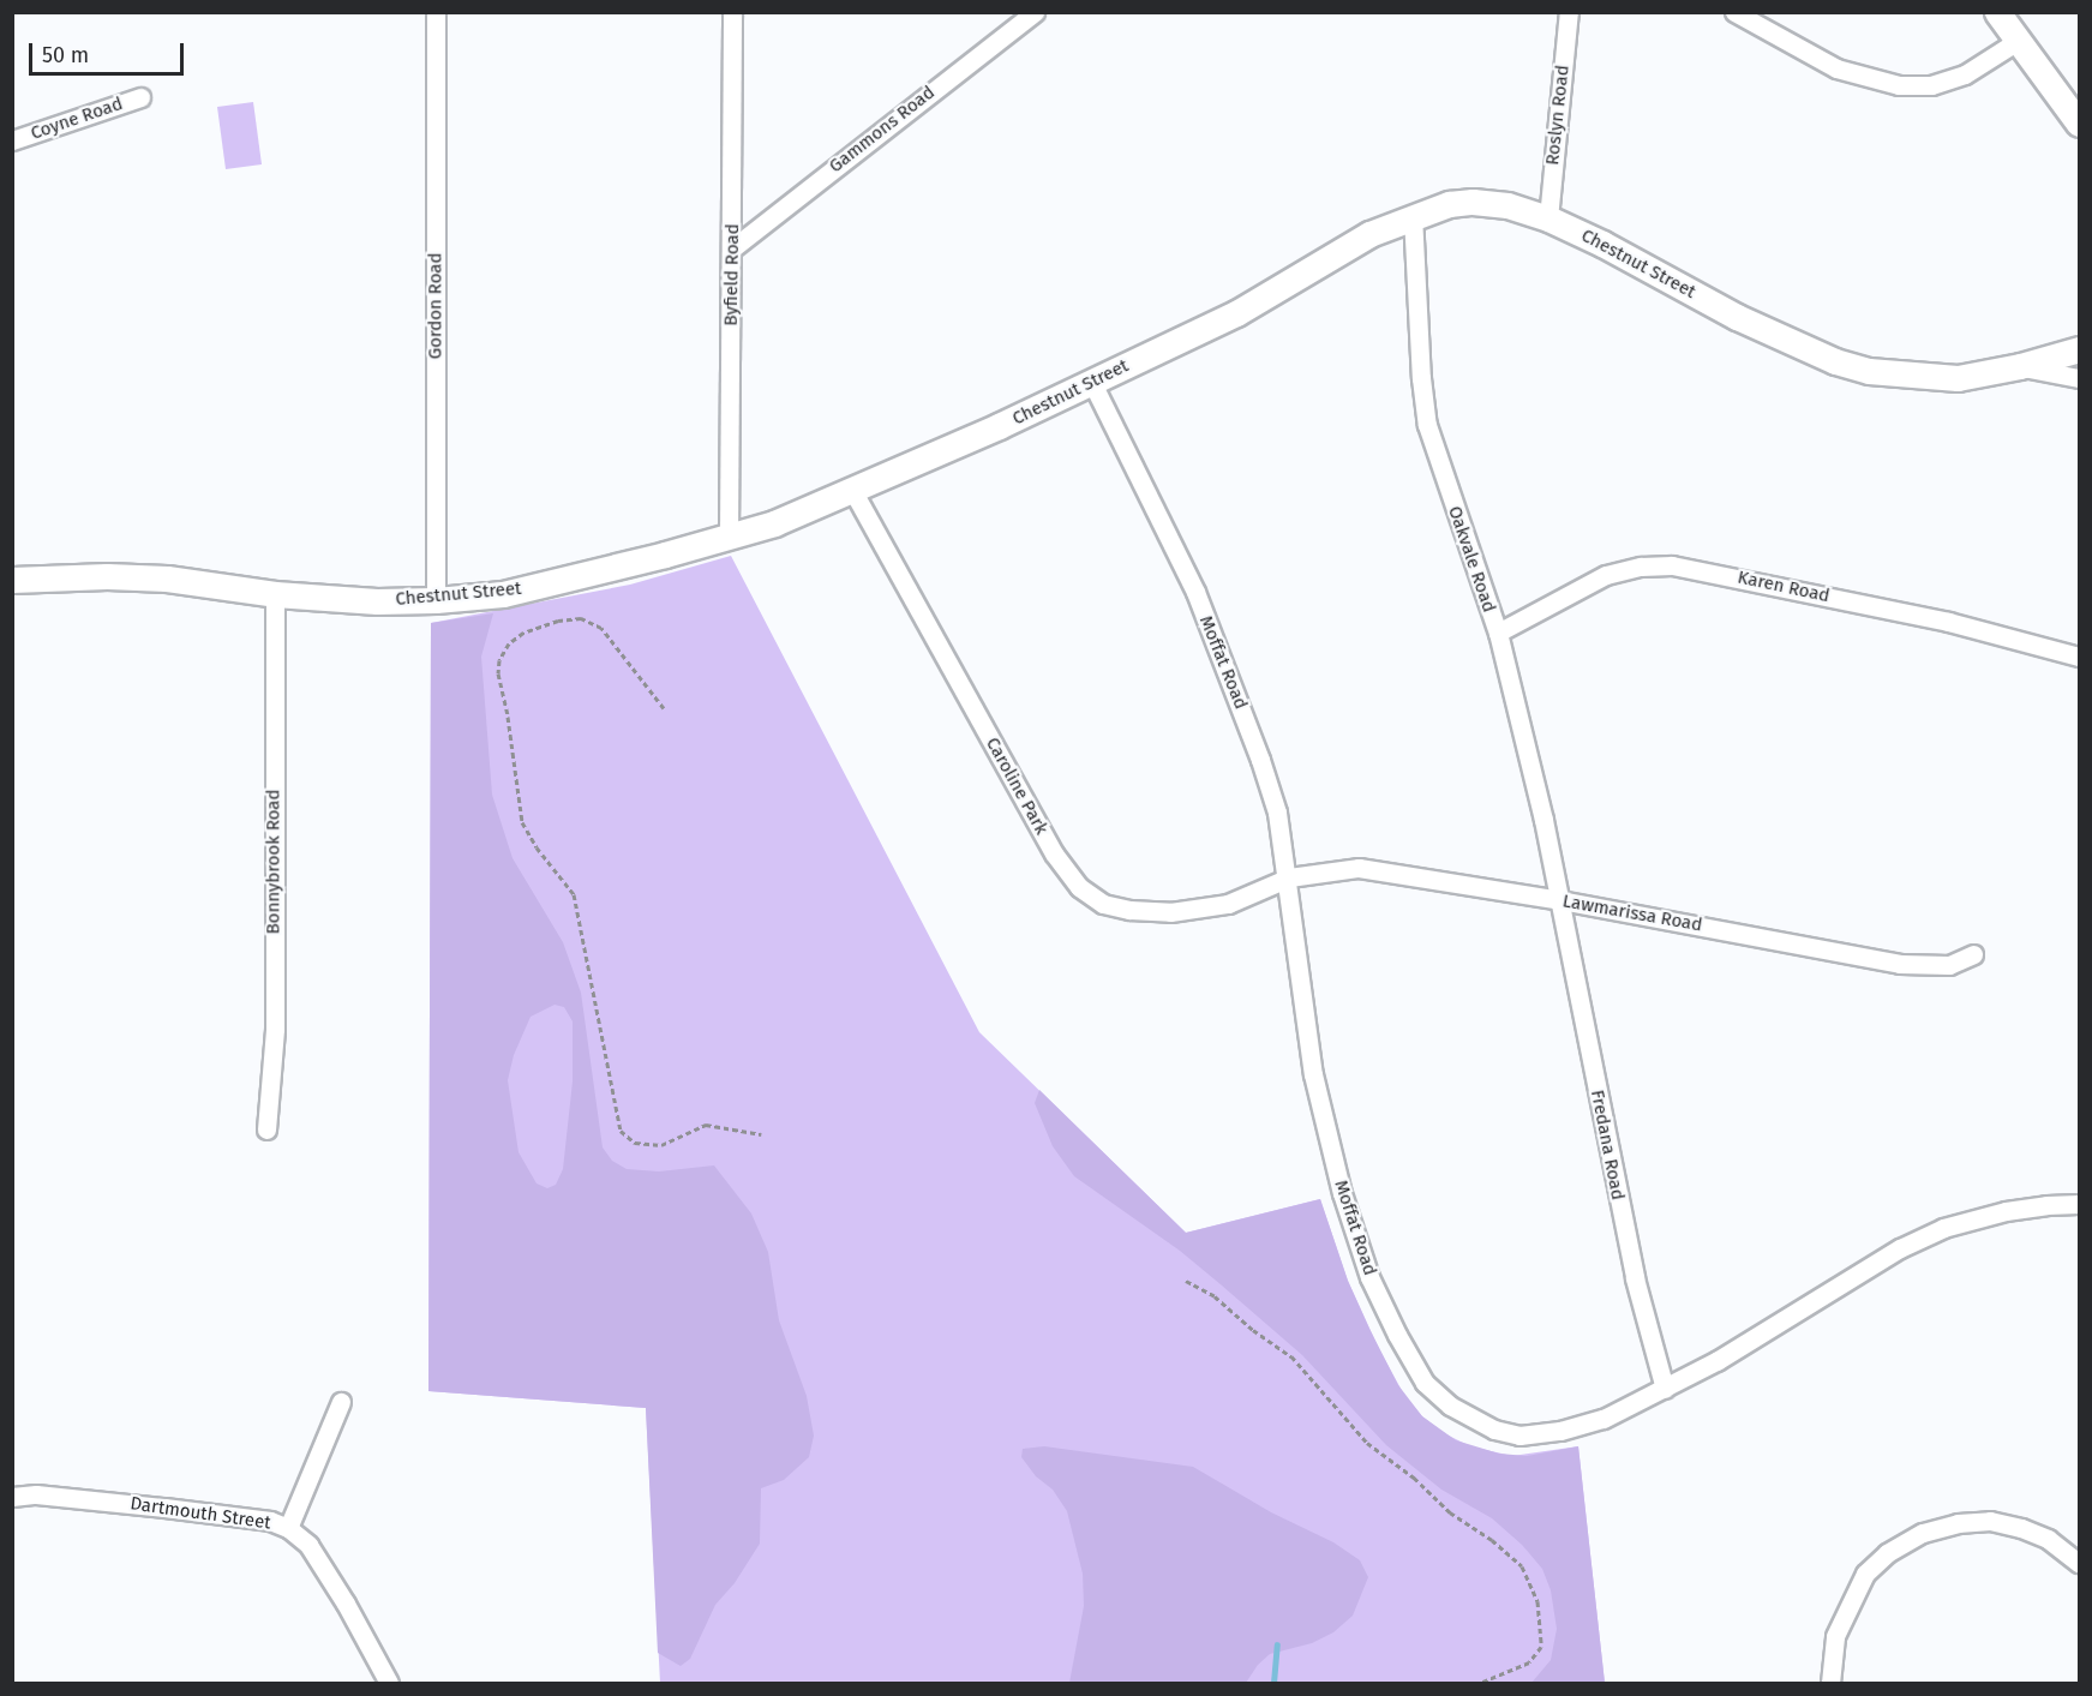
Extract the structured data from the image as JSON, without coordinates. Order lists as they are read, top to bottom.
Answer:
{
  "streets": {
    "main road": ["Chestnut Street"],
    "street": [
      "Roslyn Road",
      "Coyne Road",
      "Gammons Road",
      "Byfield Road",
      "Gordon Road",
      "Oakvale Road",
      "Karen Road",
      "Moffat Road",
      "Caroline Park",
      "Bonnybrook Road",
      "Lawmarissa Road",
      "Fredana Road",
      "Dartmouth Street"
    ]
  },
  "crossings": [
    ["Roslyn Road", "Chestnut Street"],
    ["Gammons Road", "Byfield Road"],
    ["Chestnut Street", "Byfield Road"],
    ["Chestnut Street", "Gordon Road"],
    ["Chestnut Street", "Oakvale Road"],
    ["Chestnut Street", "Moffat Road"],
    ["Chestnut Street", "Caroline Park"],
    ["Chestnut Street", "Bonnybrook Road"],
    ["Oakvale Road", "Karen Road"],
    ["Oakvale Road", "Lawmarissa Road"],
    ["Oakvale Road", "Fredana Road"],
    ["Moffat Road", "Caroline Park"],
    ["Moffat Road", "Lawmarissa Road"],
    ["Moffat Road", "Fredana Road"],
    ["Caroline Park", "Lawmarissa Road"],
    ["Lawmarissa Road", "Fredana Road"]
  ],
  "scale_bar": "50 m"
}
